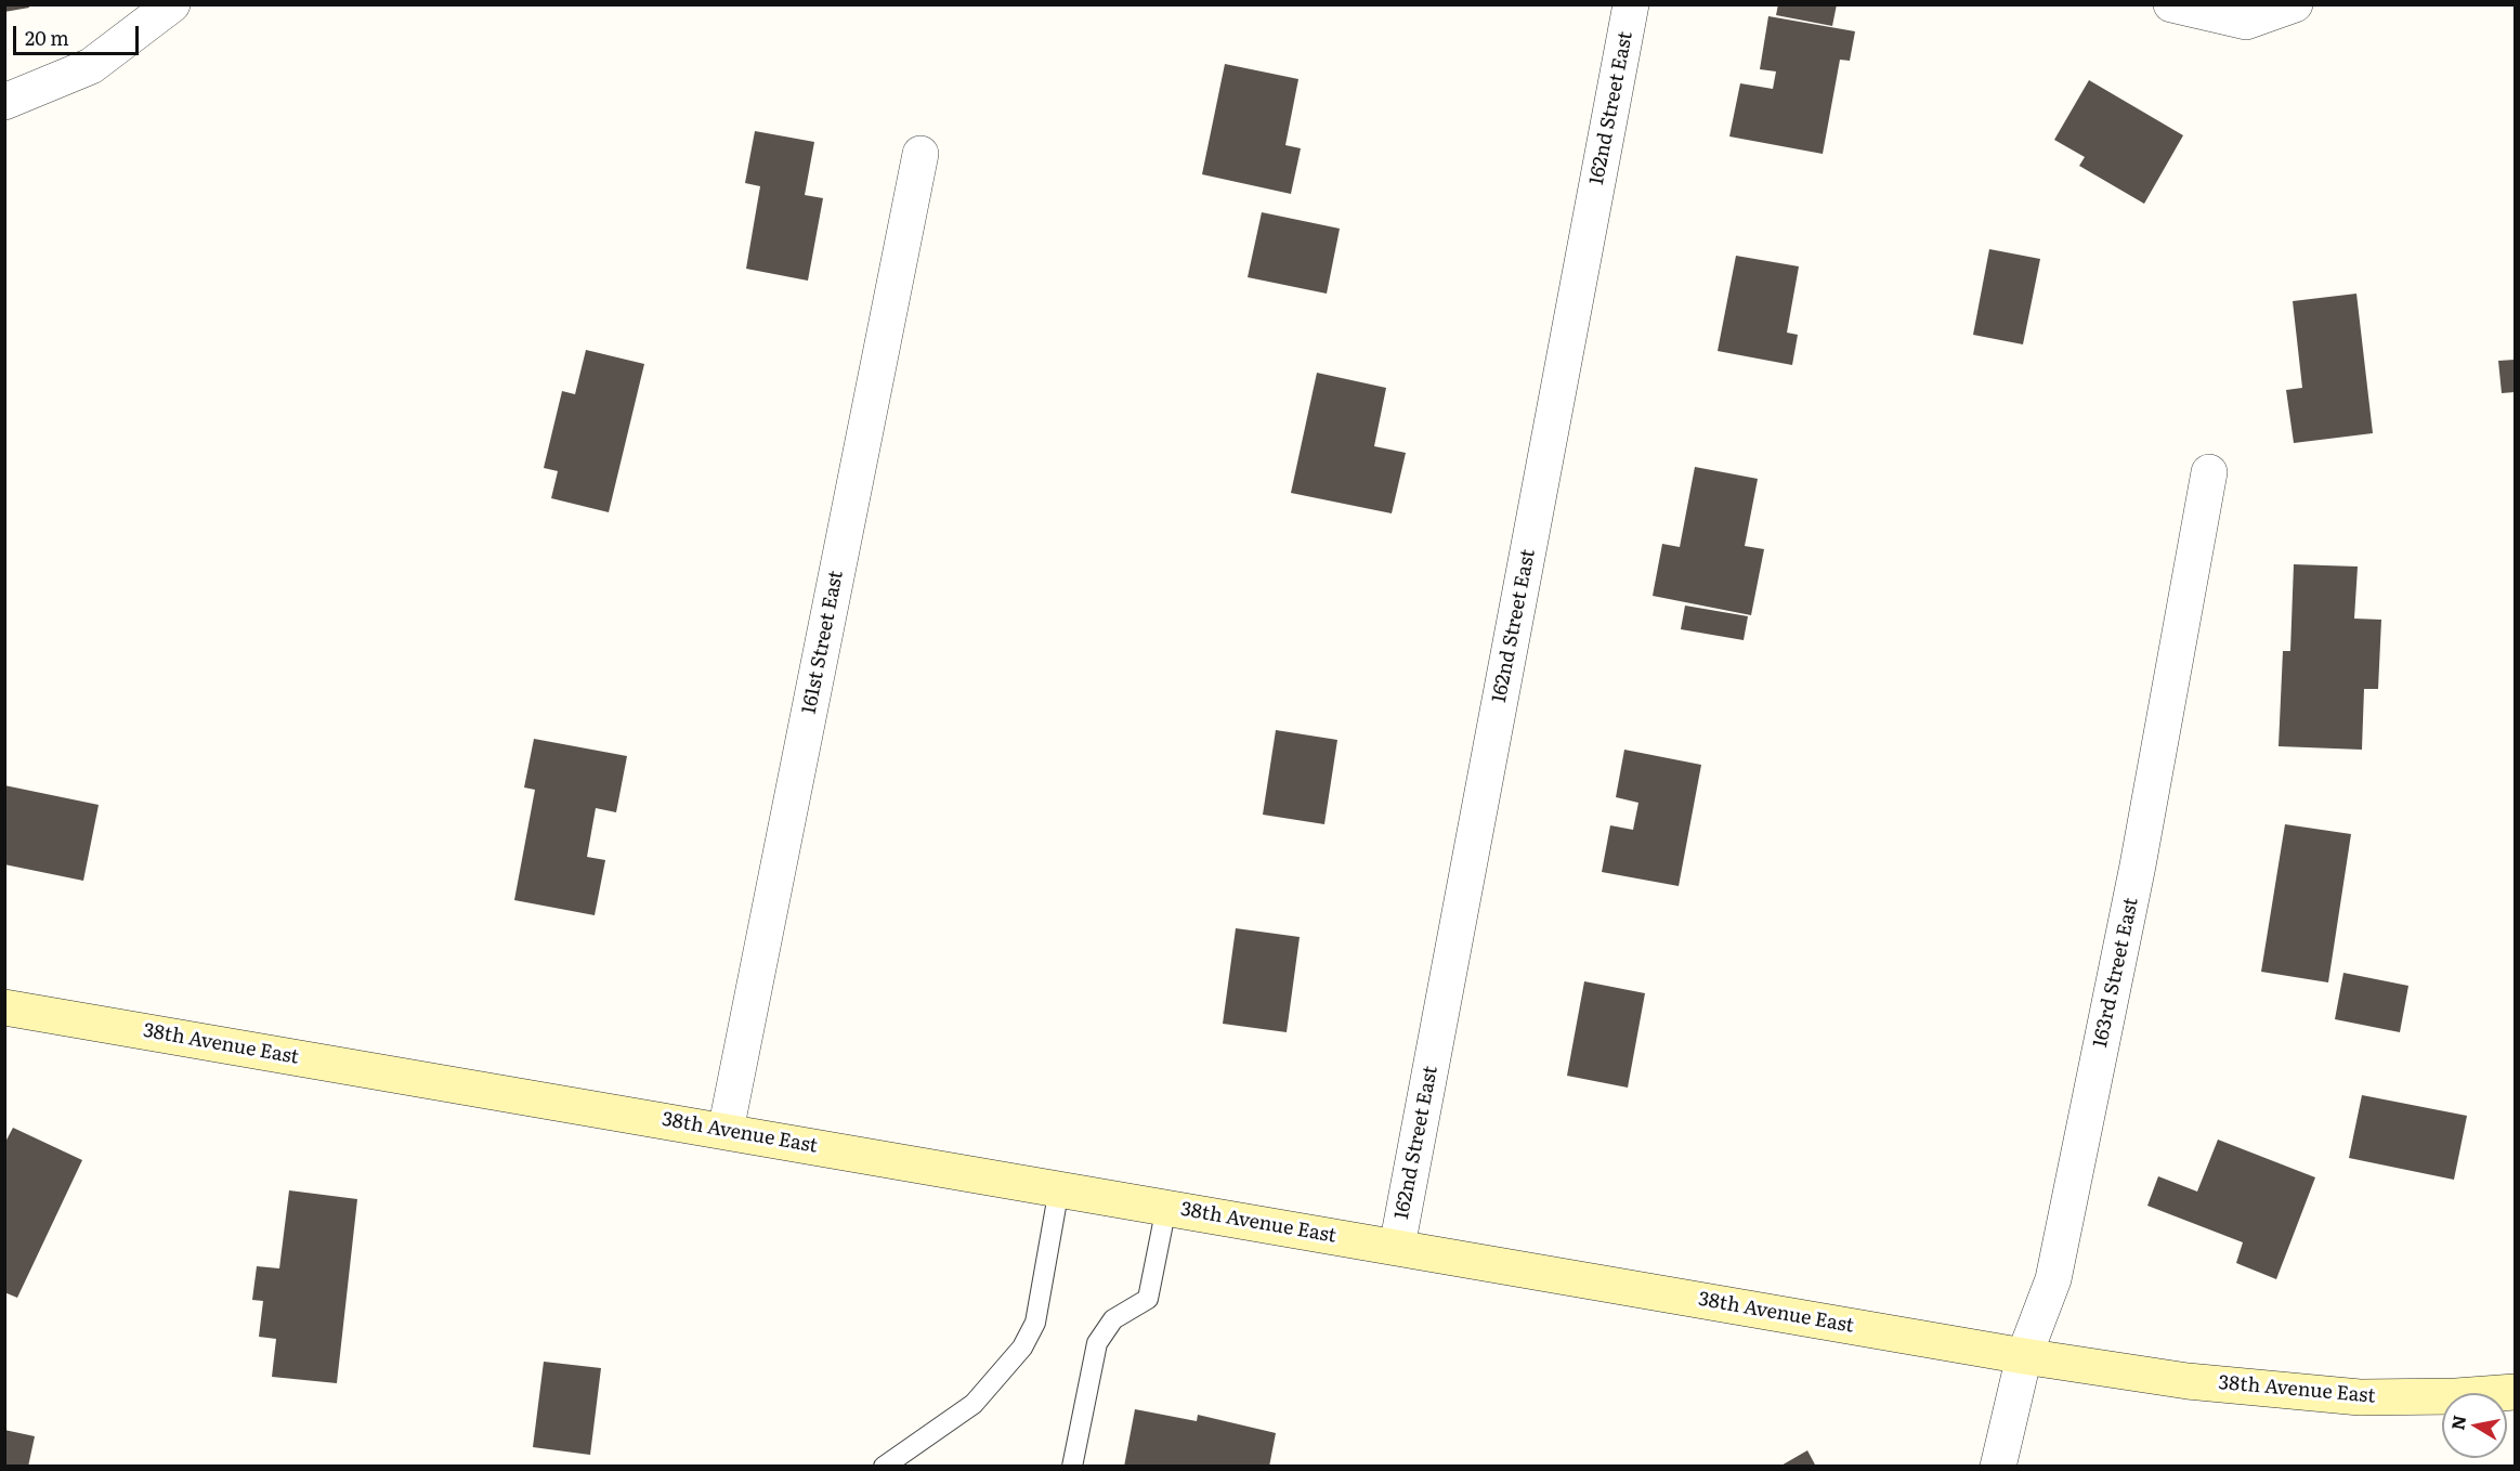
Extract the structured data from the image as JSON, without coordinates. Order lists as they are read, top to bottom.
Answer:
{
  "streets": {
    "street": [
      "162nd Street East",
      "161st Street East",
      "163rd Street East",
      "38th Avenue East"
    ]
  },
  "crossings": [
    ["162nd Street East", "38th Avenue East"],
    ["161st Street East", "38th Avenue East"],
    ["163rd Street East", "38th Avenue East"]
  ],
  "scale_bar": "20 m",
  "north": "left"
}
